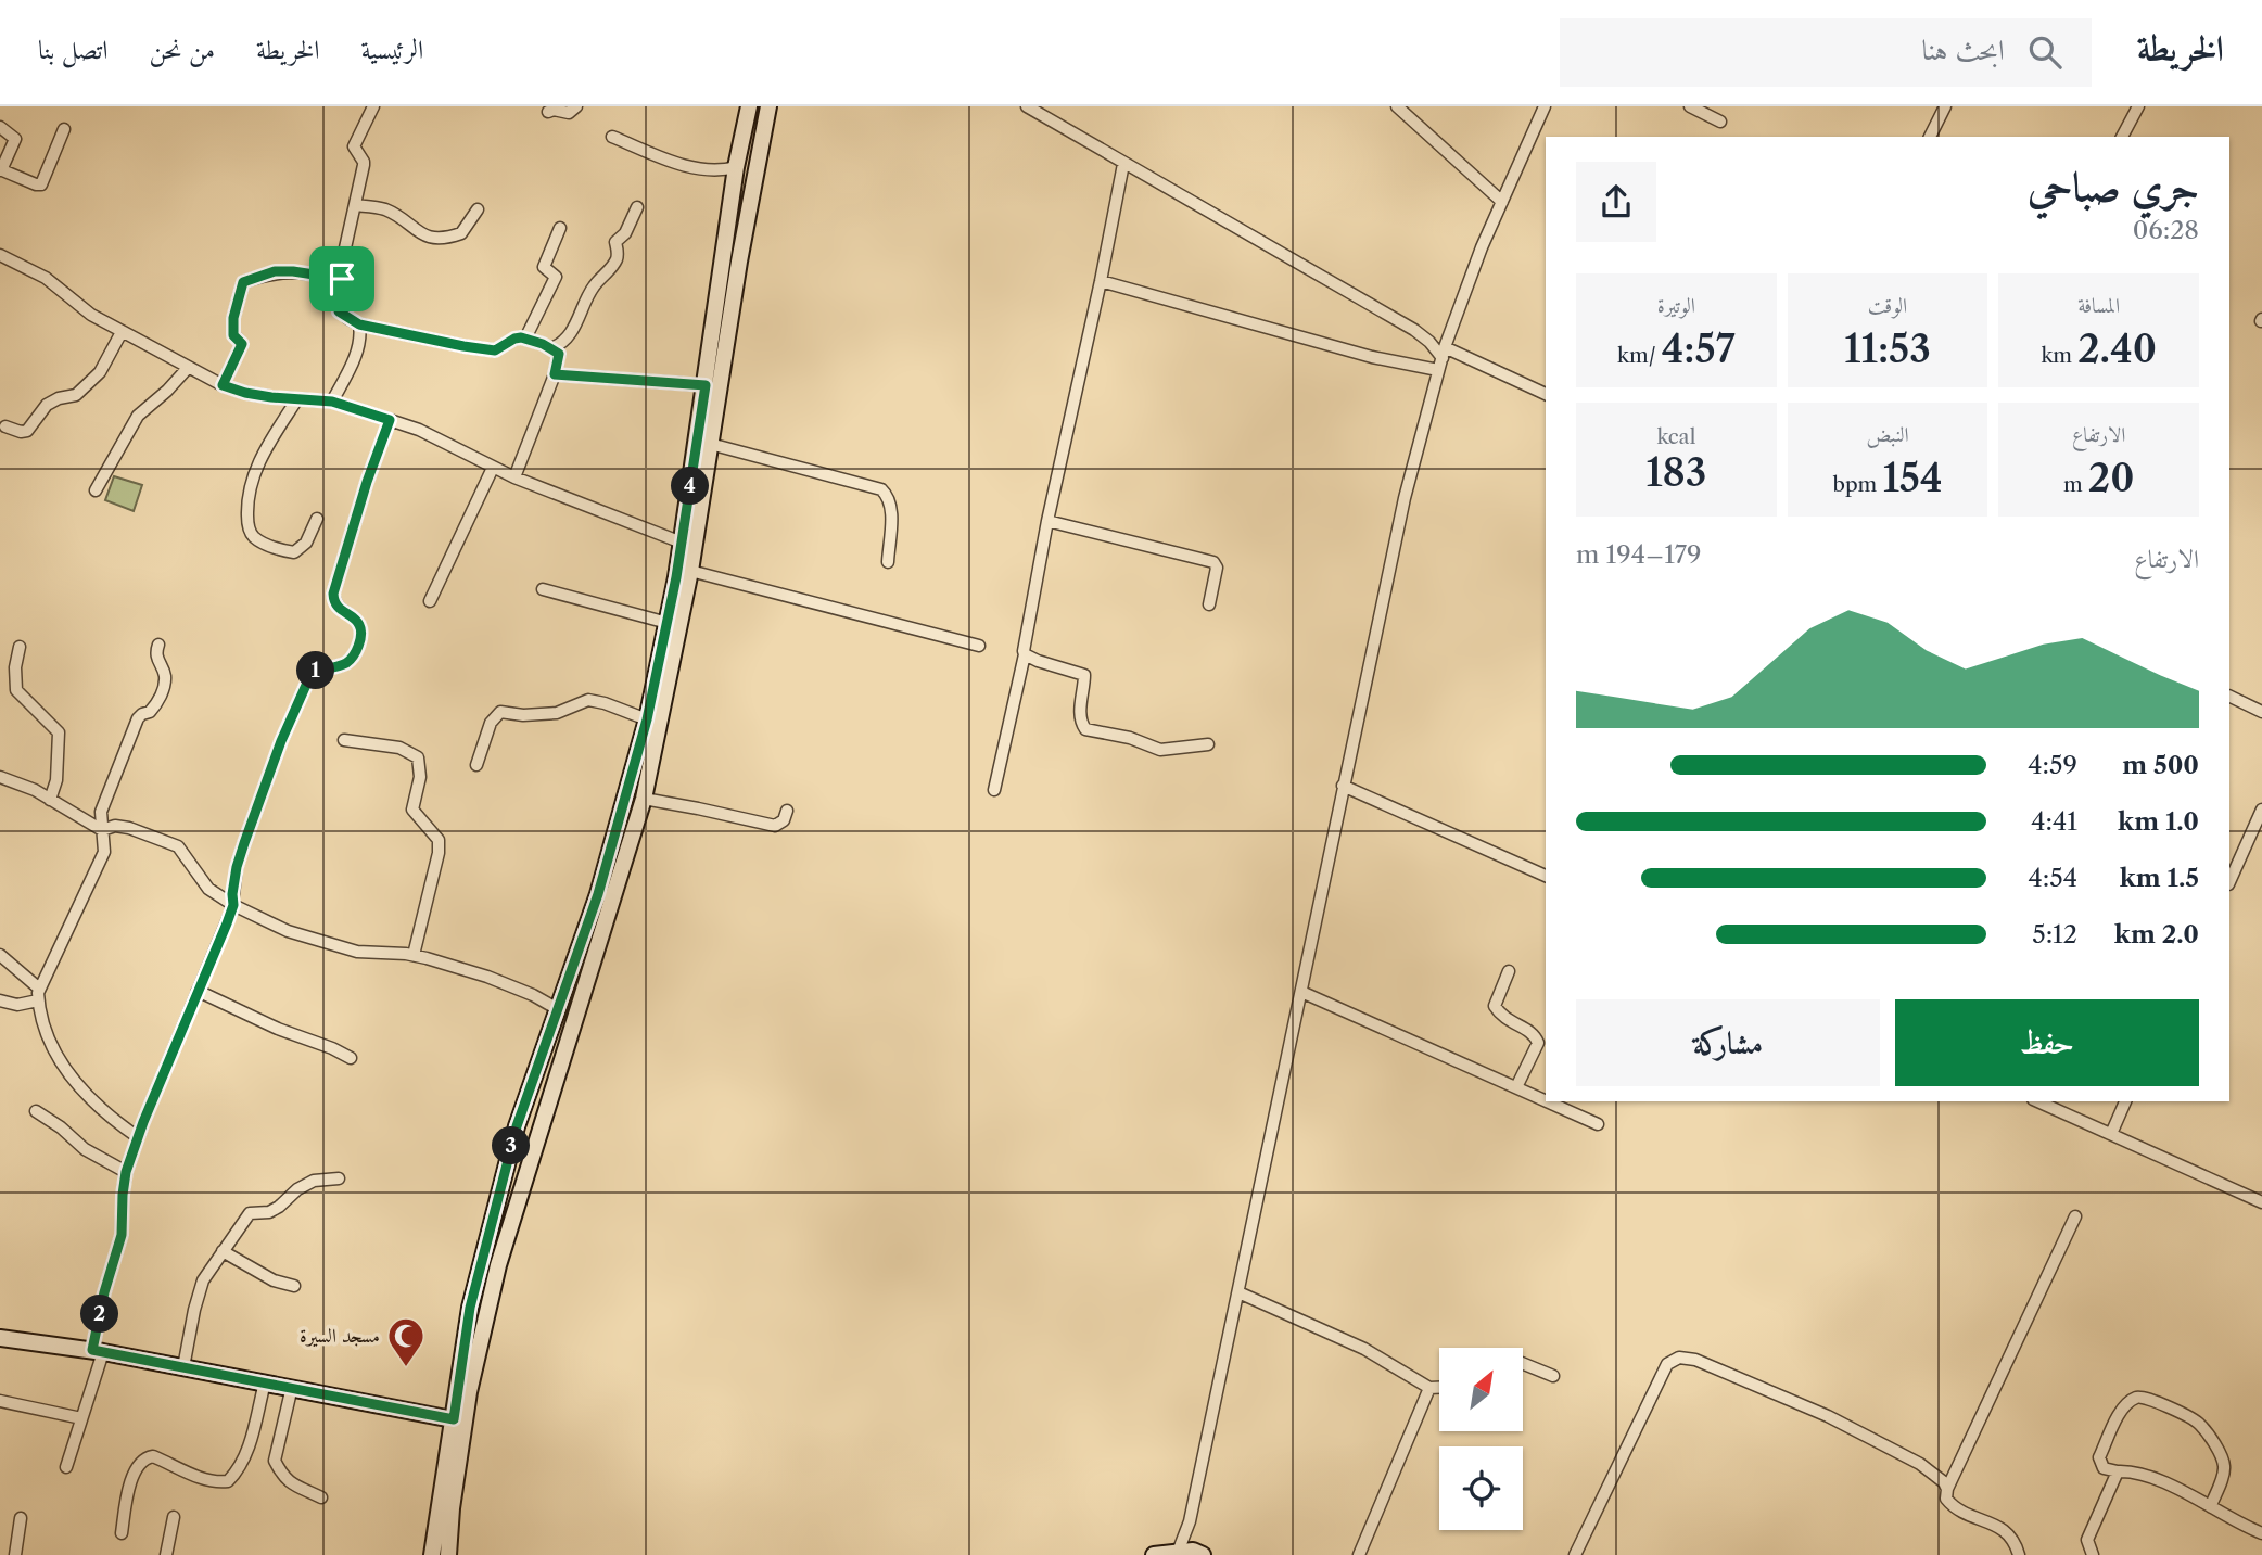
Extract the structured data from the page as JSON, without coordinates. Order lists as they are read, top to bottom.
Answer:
{
  "places": {
    "mosque": ["مسجد السيرة"]
  },
  "north": "top right",
  "page": {
    "header": "الخريطة",
    "search": "ابحث هنا",
    "nav": [
      "الرئيسية",
      "الخريطة",
      "من نحن",
      "اتصل بنا"
    ],
    "heading": ["جري صباحي", "06:28"],
    "stats": [
      ["المسافة", "2.40 km"],
      ["الوقت", "11:53"],
      ["الوتيرة", "4:57 /km"],
      ["الارتفاع", "20 m"],
      ["النبض", "154 bpm"],
      ["kcal", "183"]
    ],
    "pins": [
      "4",
      "1",
      "3",
      "2"
    ],
    "chart": ["الارتفاع", "179–194 m"],
    "list": [
      {
        "name": "500 m",
        "note": "4:59"
      },
      {
        "name": "1.0 km",
        "note": "4:41"
      },
      {
        "name": "1.5 km",
        "note": "4:54"
      },
      {
        "name": "2.0 km",
        "note": "5:12"
      }
    ],
    "buttons": ["حفظ", "مشاركة"]
  }
}
